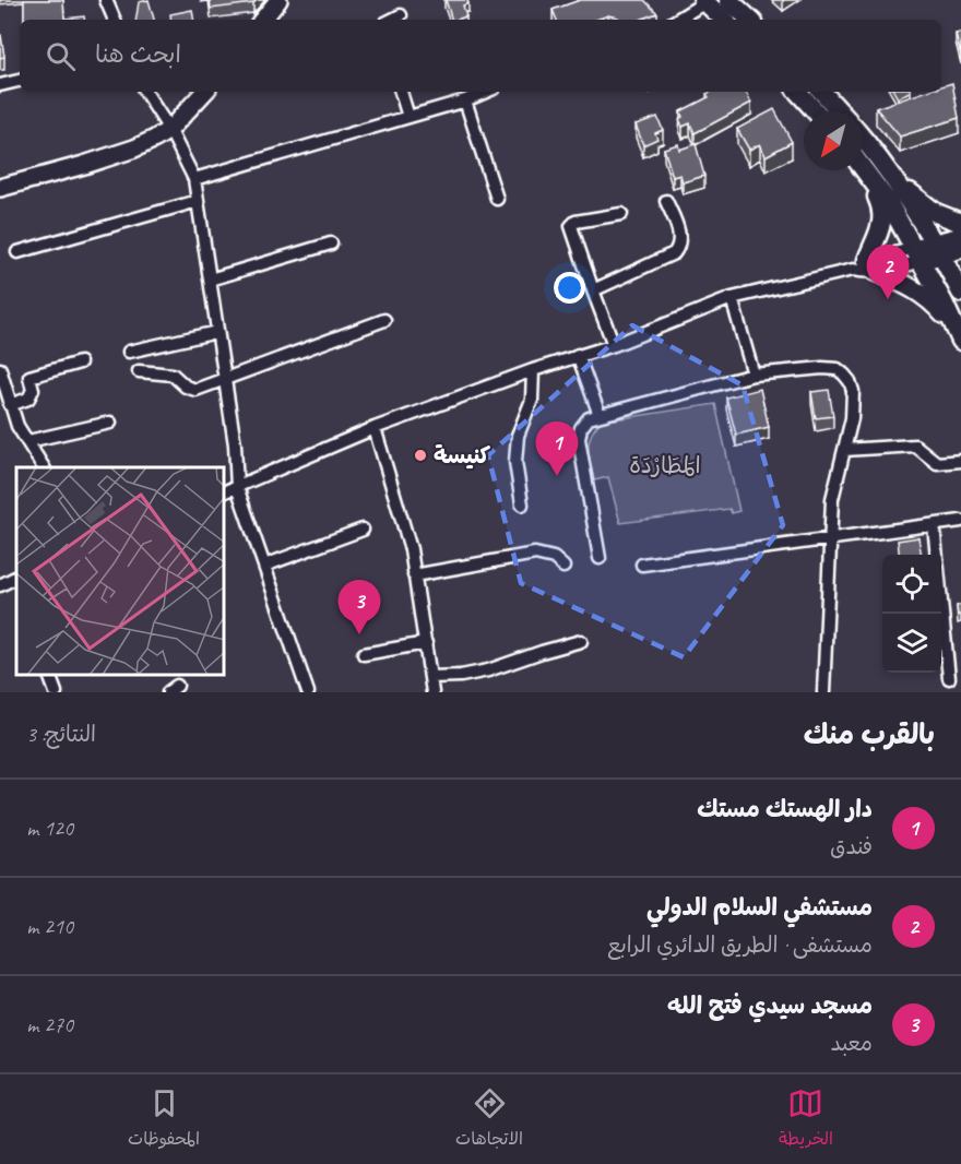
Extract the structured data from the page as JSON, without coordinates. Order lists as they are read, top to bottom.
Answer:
{
  "parks": ["المَطَارْدَة"],
  "places": ["كنيسة"],
  "north": "bottom left",
  "page": {
    "search": "ابحث هنا",
    "pins": ["2", "1", "3"],
    "heading": ["بالقرب منك", "النتائج: 3"],
    "list": [
      {
        "mark": "1",
        "name": "دار الهستك مستك",
        "note": "فندق",
        "value": "120 m"
      },
      {
        "mark": "2",
        "name": "مستشفي السلام الدولي",
        "note": "مستشفى · الطريق الدائري الرابع",
        "value": "210 m"
      },
      {
        "mark": "3",
        "name": "مسجد سيدي فتح الله",
        "note": "معبد",
        "value": "270 m"
      }
    ],
    "nav": ["الخريطة", "الاتجاهات", "المحفوظات"]
  }
}
